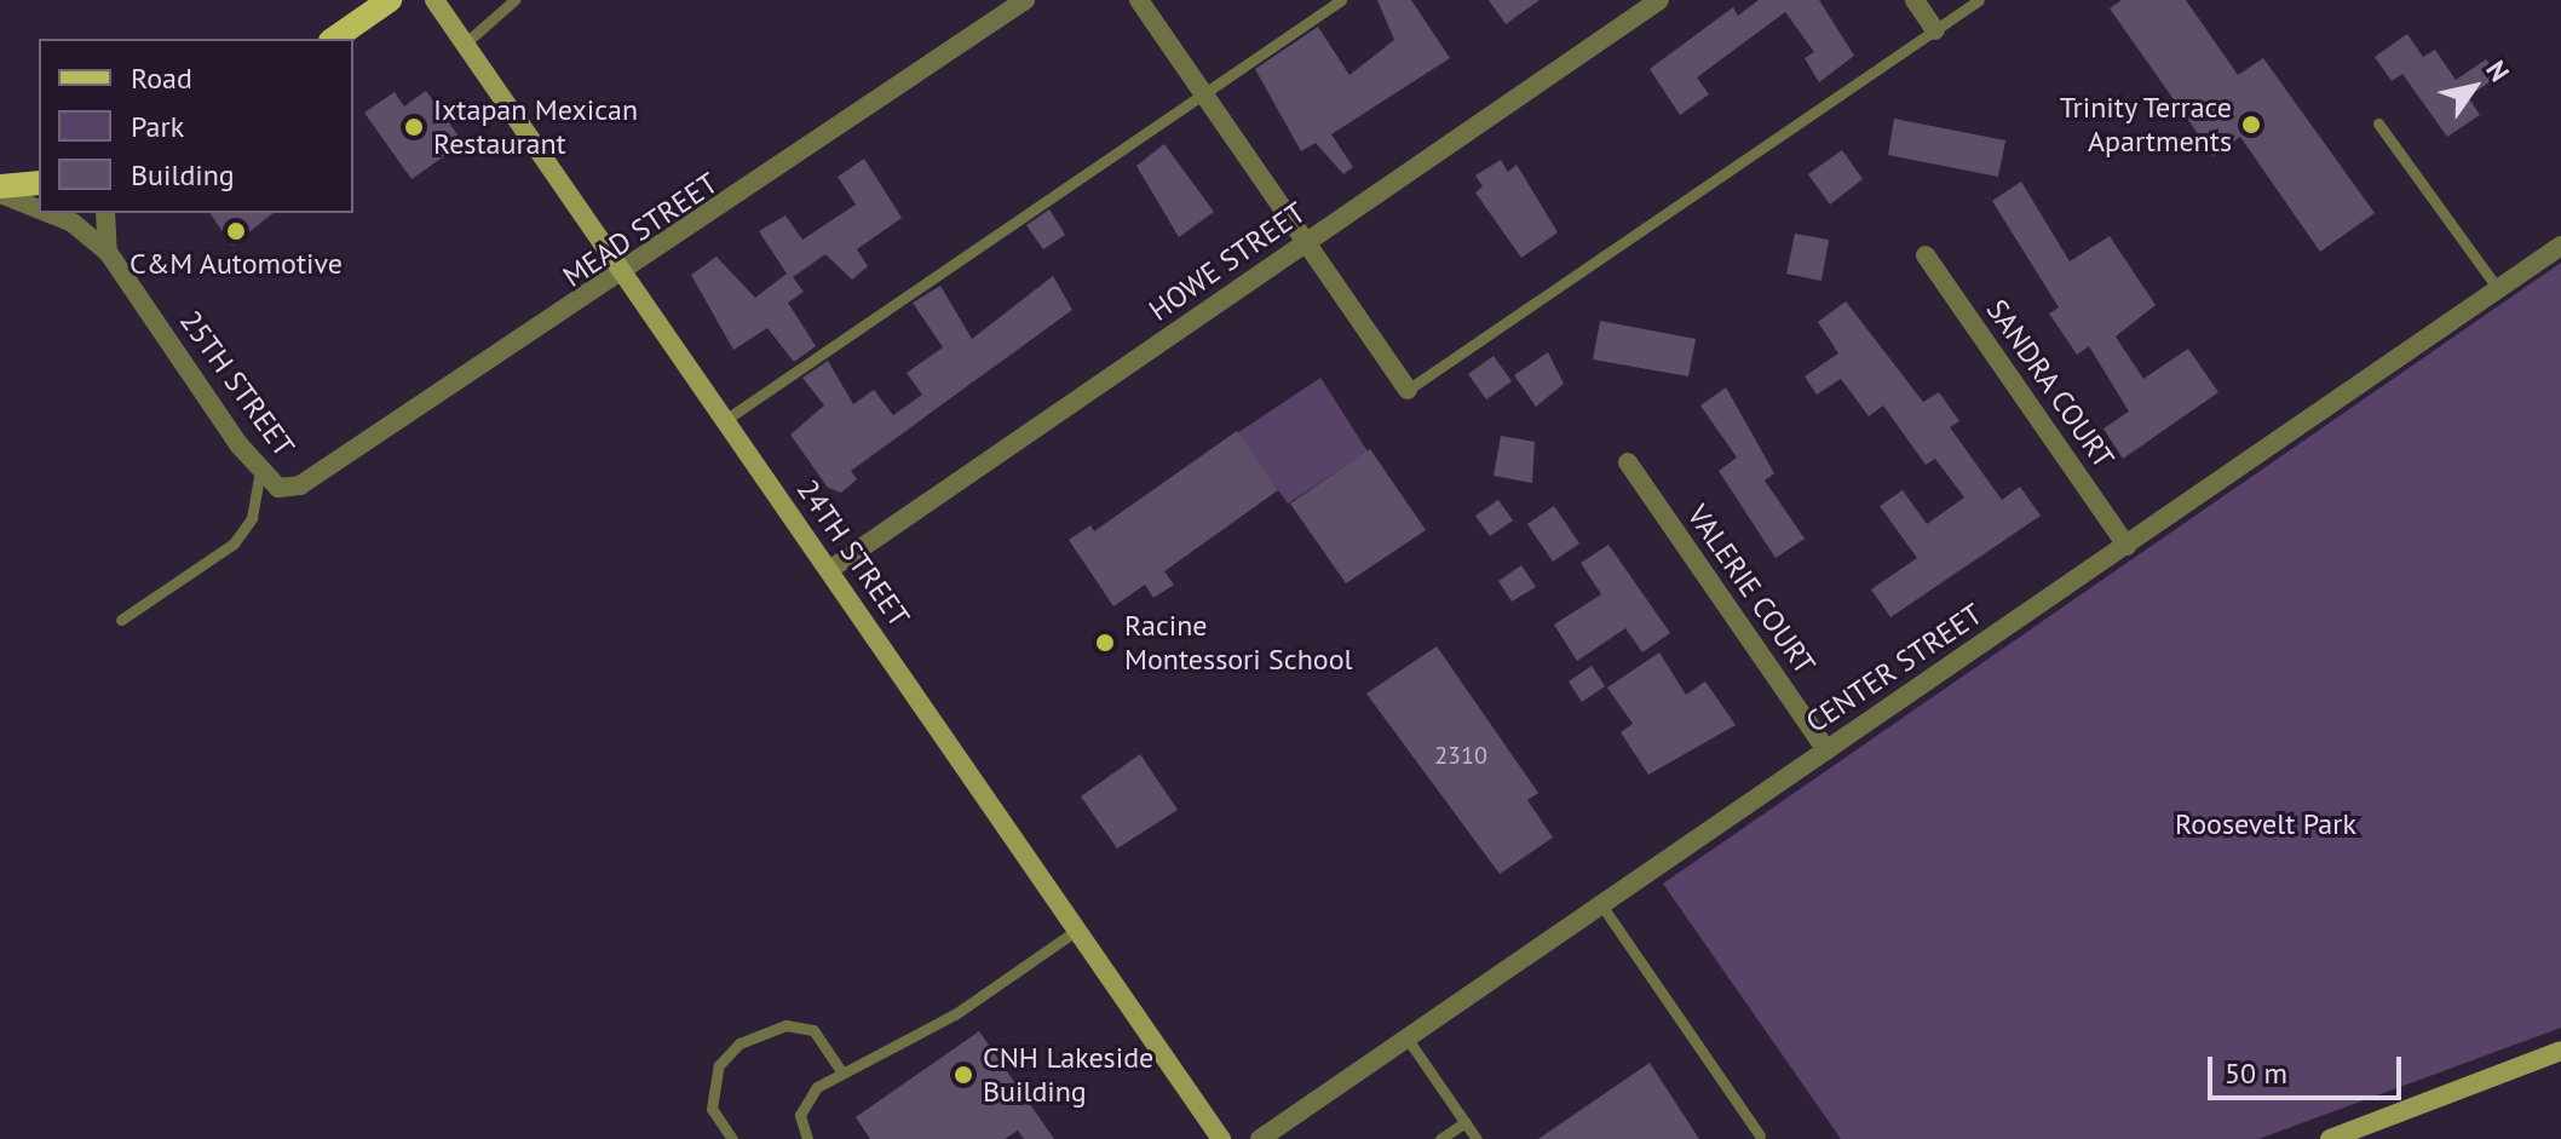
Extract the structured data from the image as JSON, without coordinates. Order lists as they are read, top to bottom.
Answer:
{
  "streets": {
    "street": [
      "MEAD STREET",
      "HOWE STREET",
      "25TH STREET",
      "SANDRA COURT",
      "24TH STREET",
      "VALERIE COURT",
      "CENTER STREET"
    ]
  },
  "crossings": [
    ["MEAD STREET", "25TH STREET"],
    ["MEAD STREET", "24TH STREET"],
    ["HOWE STREET", "24TH STREET"],
    ["SANDRA COURT", "CENTER STREET"],
    ["VALERIE COURT", "CENTER STREET"]
  ],
  "parks": ["Roosevelt Park"],
  "places": [
    "Trinity Terrace Apartments",
    "Ixtapan Mexican Restaurant",
    "C&M Automotive",
    "Racine Montessori School",
    "CNH Lakeside Building"
  ],
  "house_numbers": ["2310"],
  "legend": ["Road", "Park", "Building"],
  "scale_bar": "50 m",
  "north": "top right"
}
